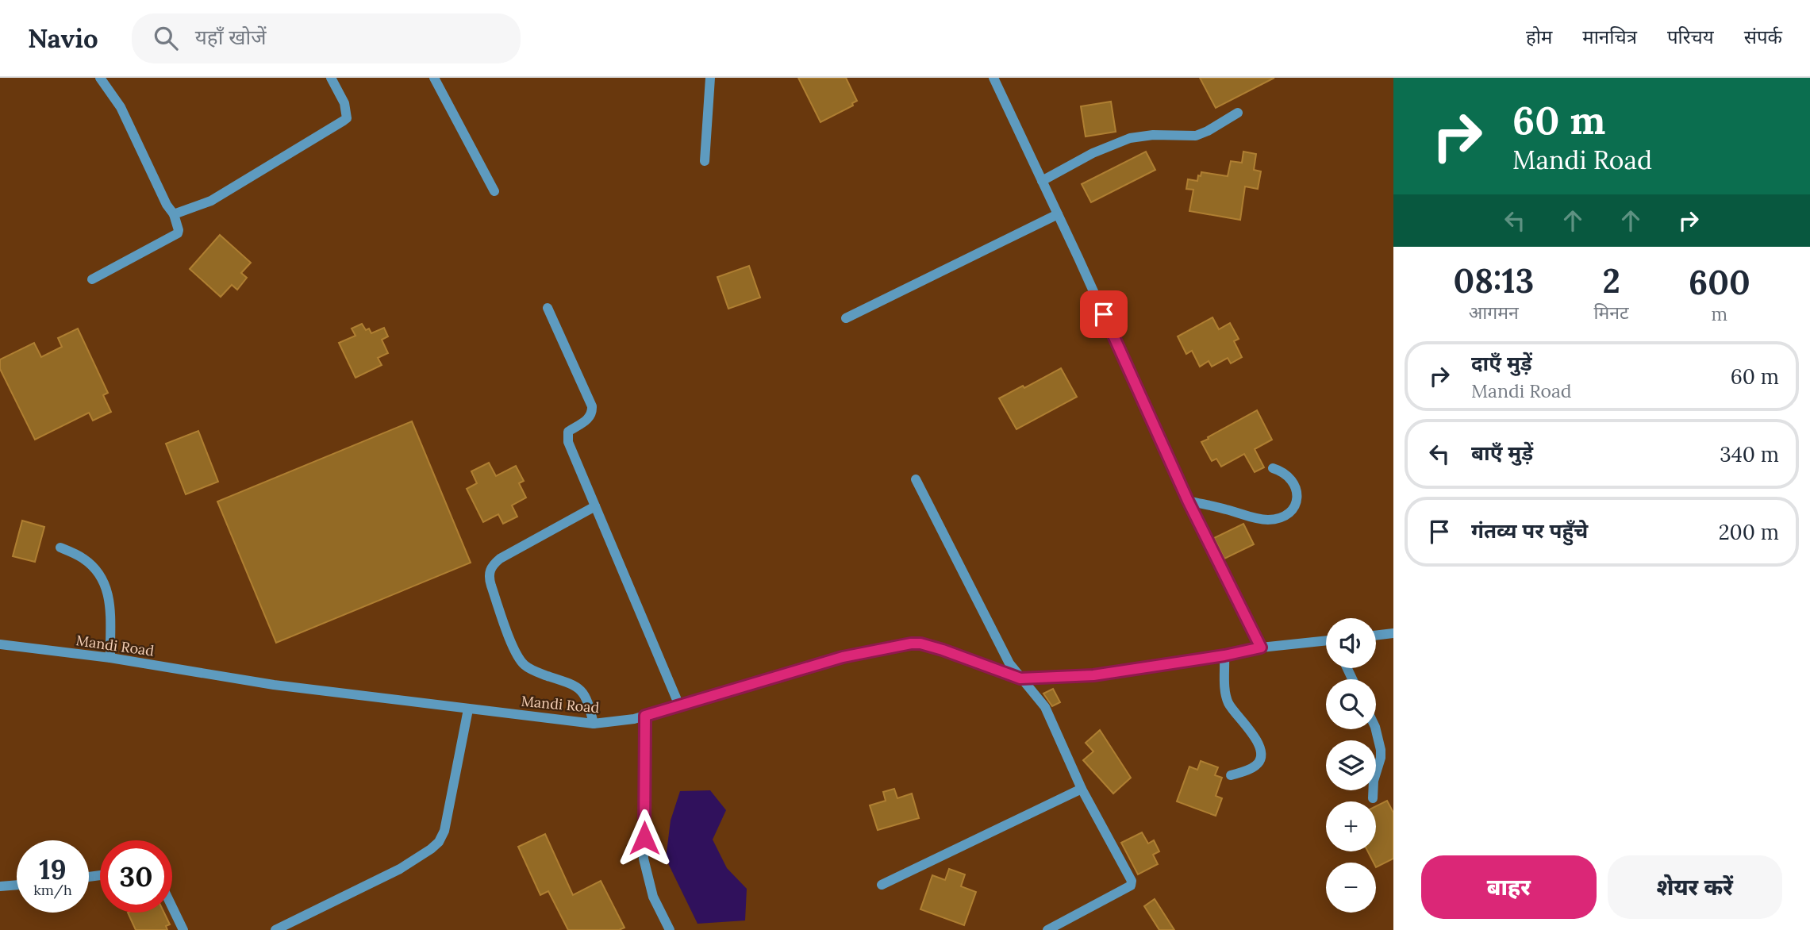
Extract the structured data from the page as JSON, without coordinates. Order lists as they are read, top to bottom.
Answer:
{
  "streets": {
    "street": ["Mandi Road"]
  },
  "page": {
    "header": "Navio",
    "search": "यहाँ खोजें",
    "nav": [
      "होम",
      "मानचित्र",
      "परिचय",
      "संपर्क"
    ],
    "turn": ["60 m", "Mandi Road"],
    "eta": [
      "08:13",
      "आगमन",
      "2",
      "मिनट",
      "600",
      "m"
    ],
    "list": [
      {
        "name": "दाएँ मुड़ें",
        "note": "Mandi Road",
        "value": "60 m"
      },
      {
        "name": "बाएँ मुड़ें",
        "value": "340 m"
      },
      {
        "name": "गंतव्य पर पहुँचे",
        "value": "200 m"
      }
    ],
    "map_buttons": ["+", "−"],
    "speed": "19 km/h",
    "limit": "30",
    "buttons": ["बाहर", "शेयर करें"]
  }
}
